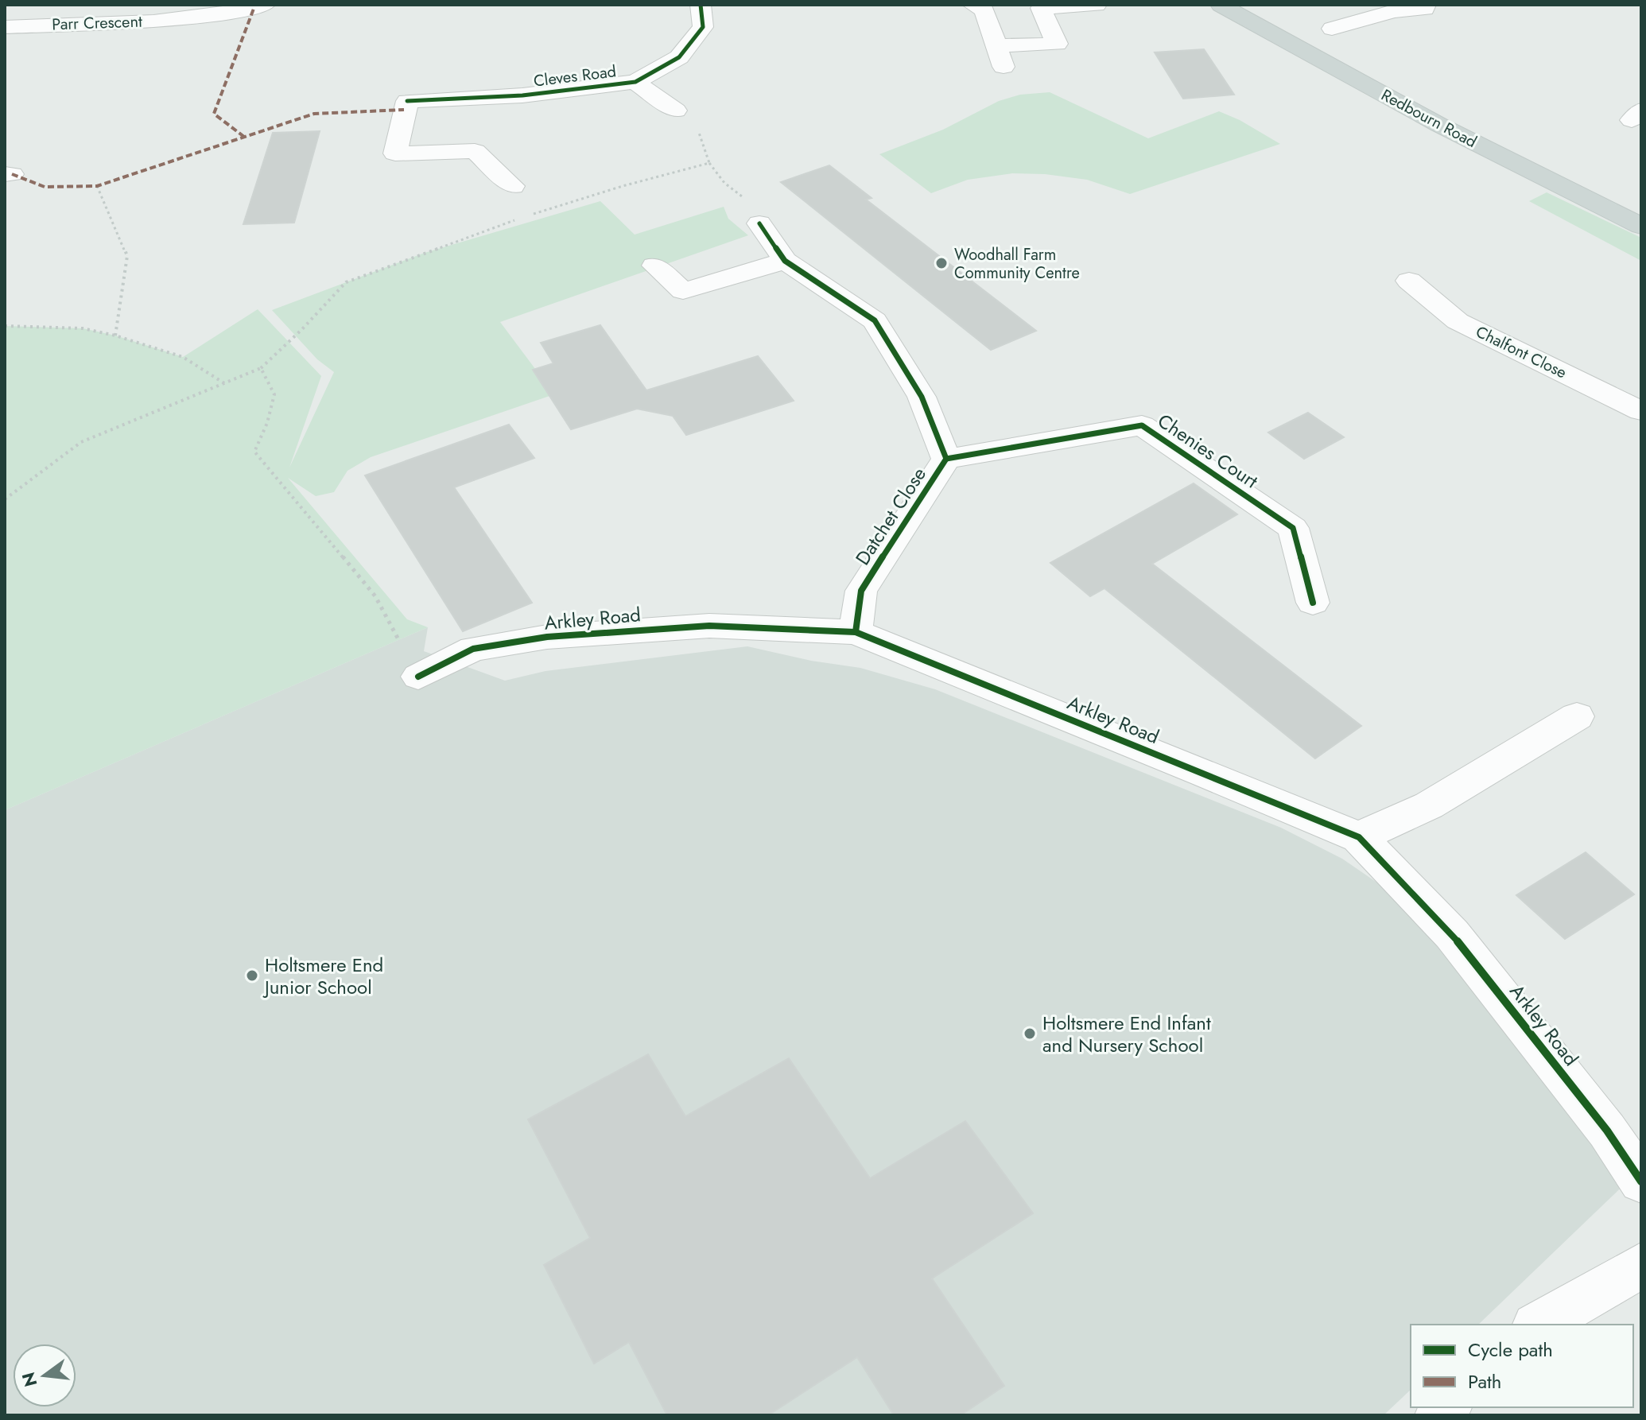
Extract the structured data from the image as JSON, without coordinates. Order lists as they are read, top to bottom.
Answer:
{
  "streets": {
    "main road": ["Redbourn Road"],
    "street": [
      "Parr Crescent",
      "Cleves Road",
      "Chalfont Close",
      "Chenies Court",
      "Datchet Close",
      "Arkley Road"
    ]
  },
  "crossings": [
    ["Chenies Court", "Datchet Close"],
    ["Datchet Close", "Arkley Road"]
  ],
  "places": ["Woodhall Farm Community Centre", "Holtsmere End Junior School", "Holtsmere End Infant and Nursery School"],
  "legend": ["Cycle path", "Path"],
  "north": "left"
}
